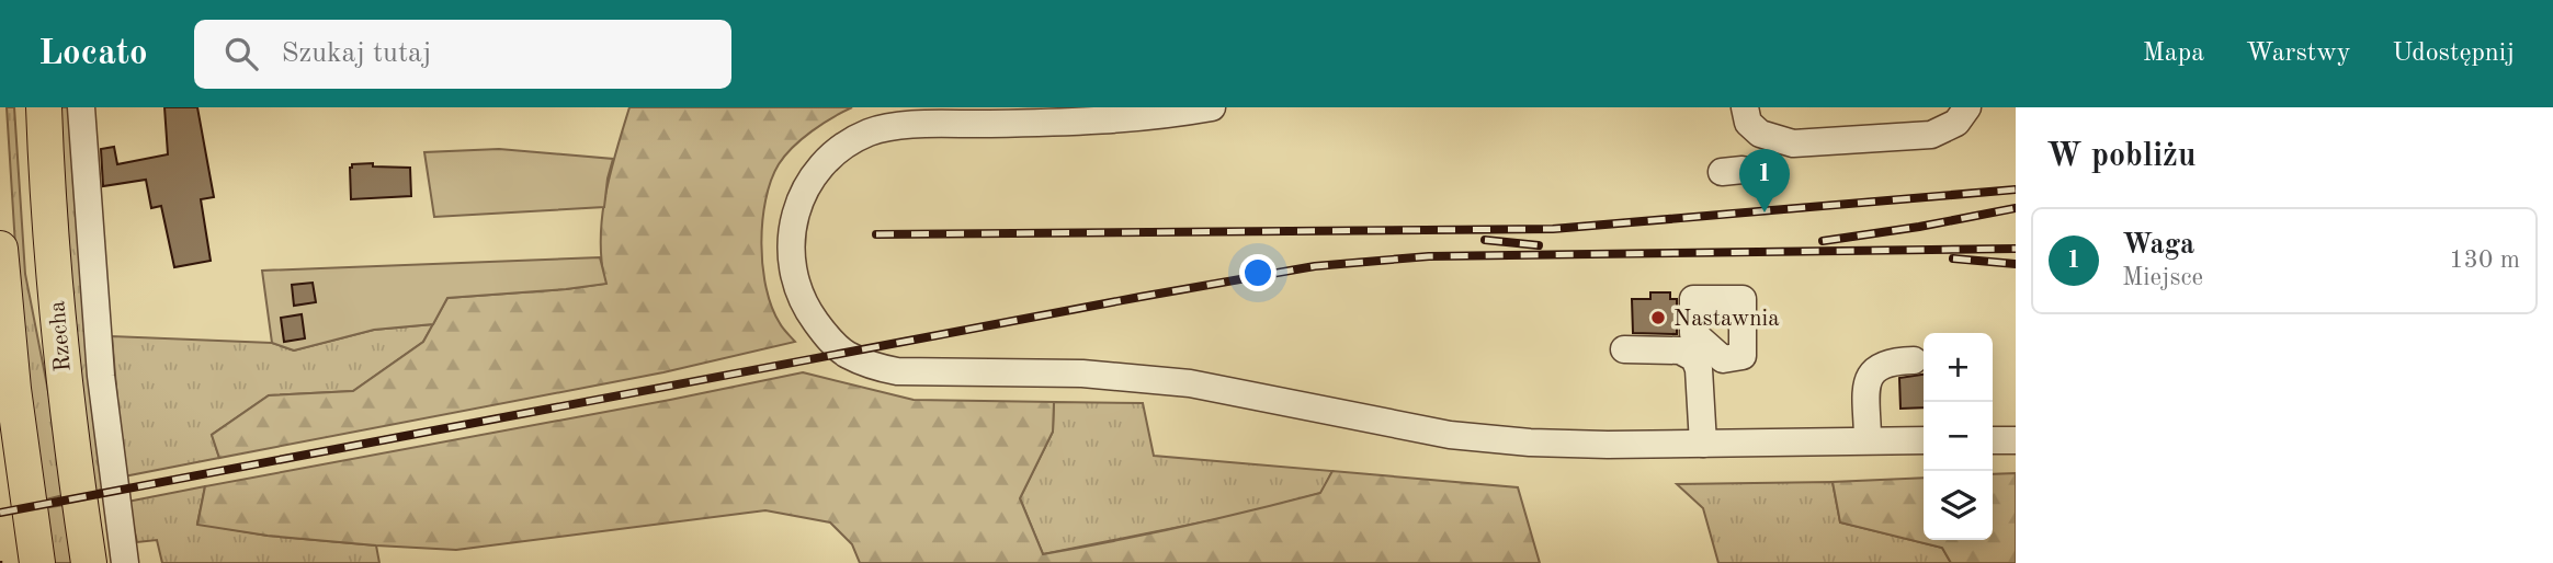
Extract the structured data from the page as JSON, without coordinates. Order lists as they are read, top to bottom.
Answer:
{
  "streets": {
    "main road": ["Rzecha"]
  },
  "places": ["Nastawnia"],
  "page": {
    "header": "Locato",
    "search": "Szukaj tutaj",
    "nav": ["Mapa", "Warstwy", "Udostępnij"],
    "heading": "W pobliżu",
    "pins": "1",
    "list": [
      {
        "mark": "1",
        "name": "Waga",
        "note": "Miejsce",
        "value": "130 m"
      }
    ],
    "map_buttons": ["+", "−"]
  }
}
